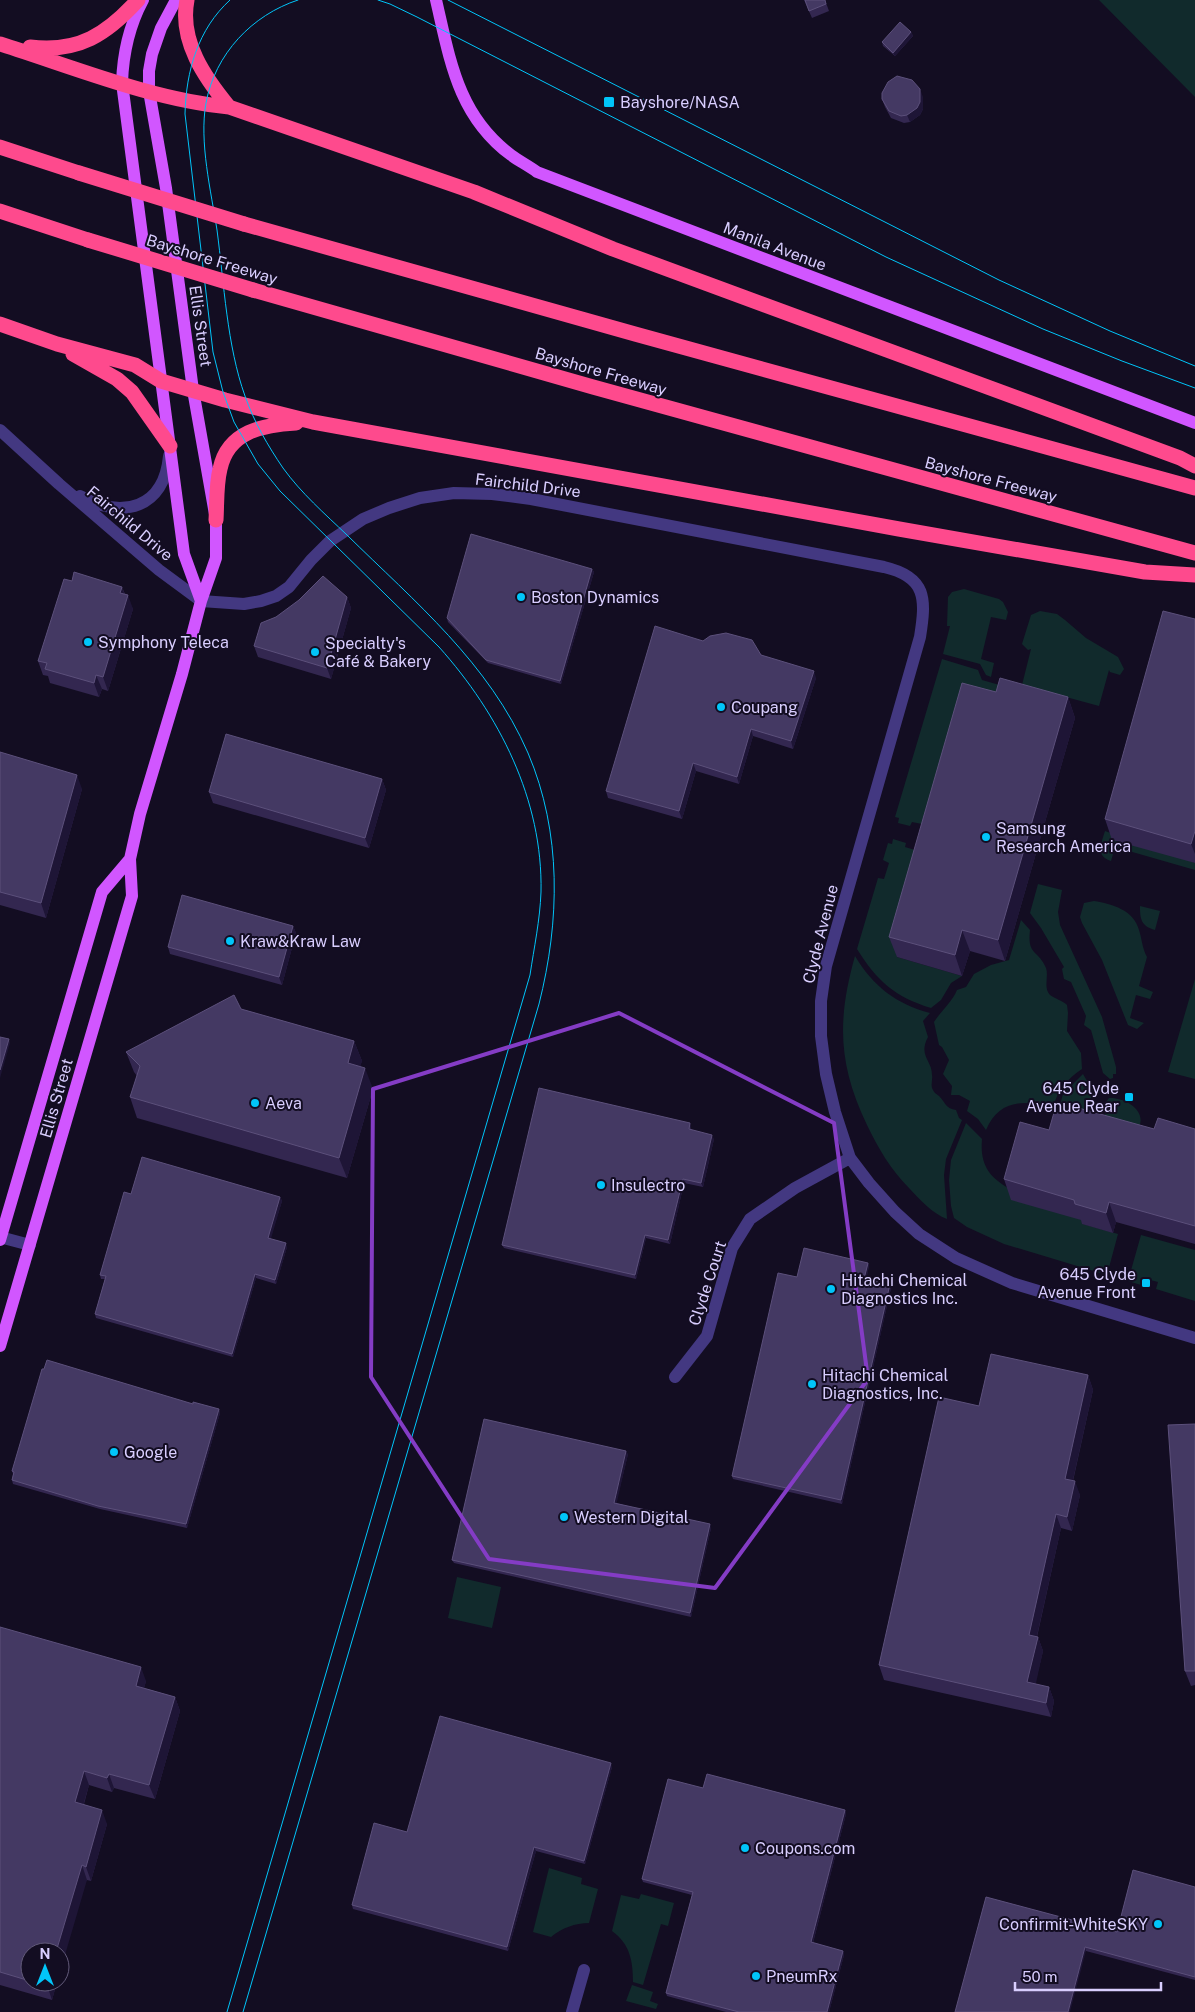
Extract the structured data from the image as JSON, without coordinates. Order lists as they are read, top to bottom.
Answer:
{
  "streets": {
    "highway": ["Bayshore Freeway"],
    "main road": ["Manila Avenue", "Ellis Street"],
    "street": ["Fairchild Drive", "Clyde Avenue", "Clyde Court"]
  },
  "crossings": [
    ["Ellis Street", "Fairchild Drive"],
    ["Fairchild Drive", "Clyde Avenue"],
    ["Clyde Avenue", "Clyde Court"]
  ],
  "places": {
    "transit": ["Bayshore/NASA", "645 Clyde Avenue Rear", "645 Clyde Avenue Front"],
    "other": [
      "Boston Dynamics",
      "Symphony Teleca",
      "Specialty's Café & Bakery",
      "Coupang",
      "Samsung Research America",
      "Kraw&Kraw Law",
      "Aeva",
      "Insulectro",
      "Hitachi Chemical Diagnostics Inc.",
      "Hitachi Chemical Diagnostics, Inc.",
      "Google",
      "Western Digital",
      "Coupons.com",
      "Confirmit-WhiteSKY",
      "PneumRx"
    ]
  },
  "scale_bar": "50 m",
  "north": "top"
}
